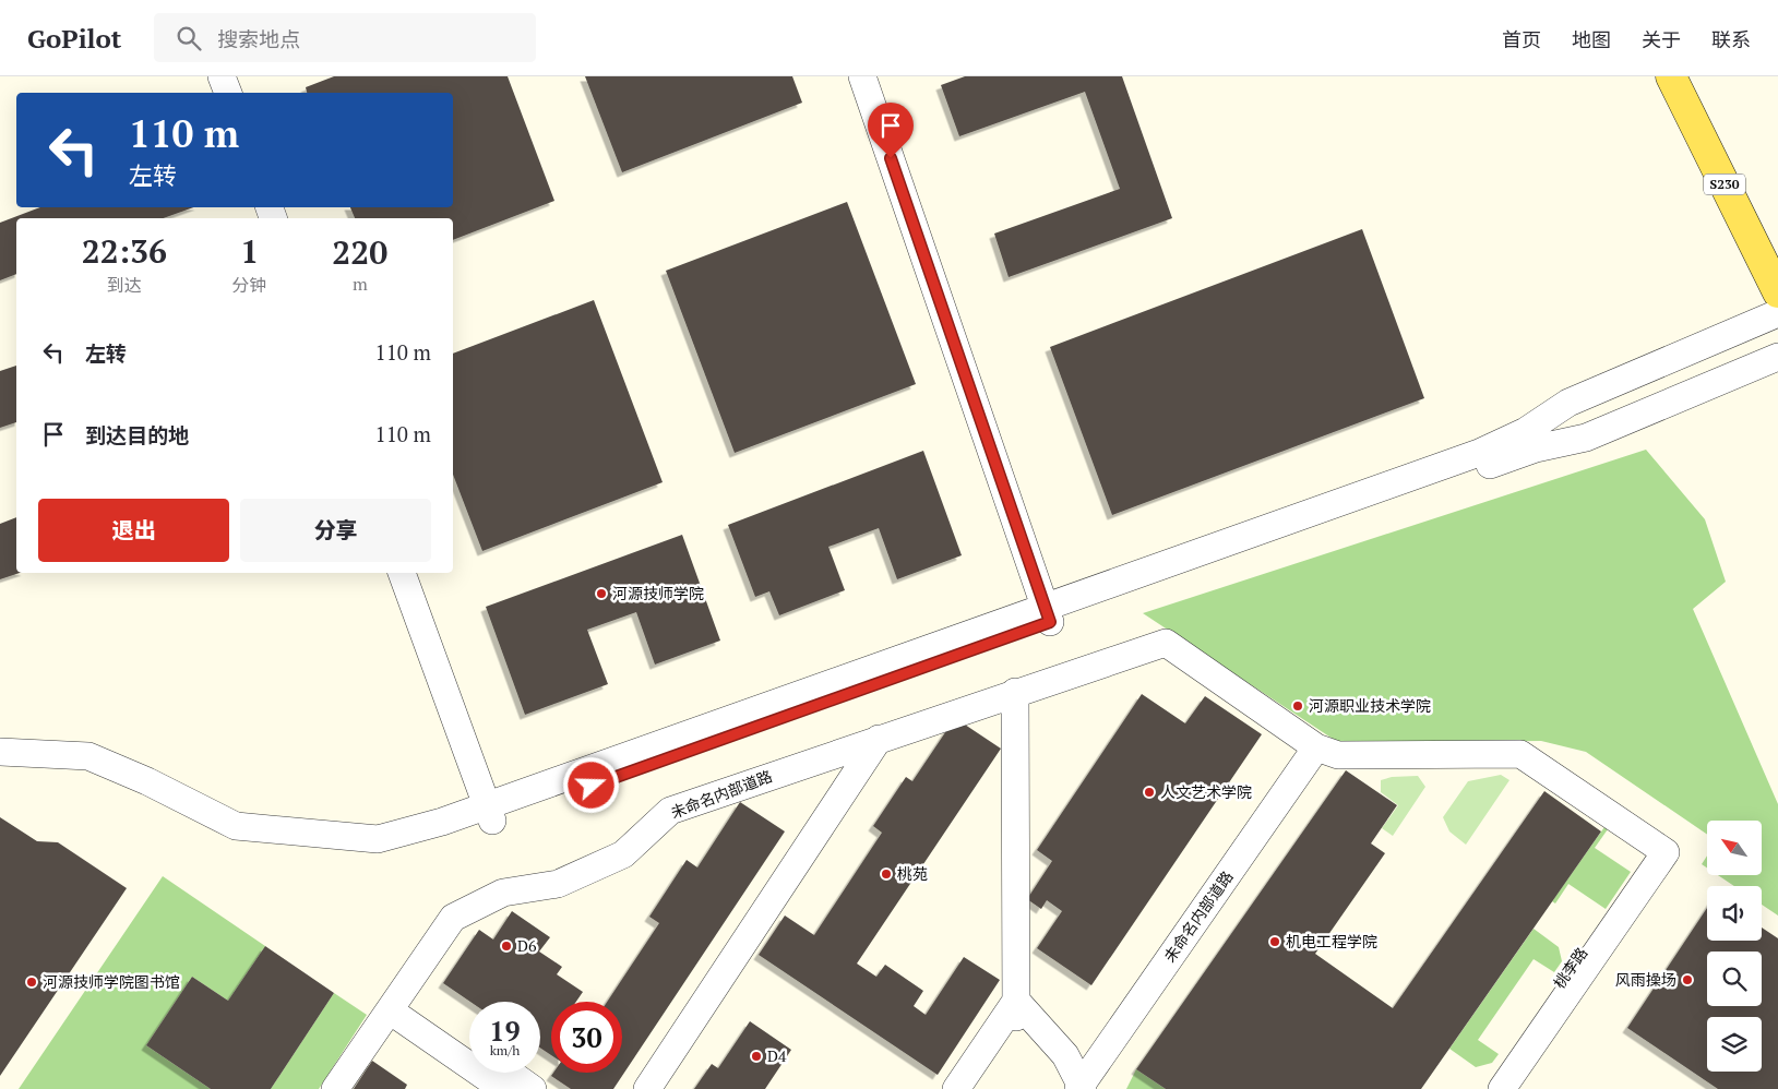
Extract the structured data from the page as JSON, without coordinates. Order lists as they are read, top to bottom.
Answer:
{
  "streets": {
    "main road": ["S230"],
    "street": ["未命名内部道路", "桃李路"]
  },
  "crossings": [
    ["未命名内部道路", "桃李路"]
  ],
  "places": [
    "河源技师学院",
    "河源职业技术学院",
    "人文艺术学院",
    "桃苑",
    "机电工程学院",
    "D6",
    "风雨操场",
    "河源技师学院图书馆",
    "D4"
  ],
  "north": "top left",
  "page": {
    "header": "GoPilot",
    "search": "搜索地点",
    "nav": [
      "首页",
      "地图",
      "关于",
      "联系"
    ],
    "turn": ["110 m", "左转"],
    "eta": [
      "22:36",
      "到达",
      "1",
      "分钟",
      "220",
      "m"
    ],
    "list": [
      {
        "name": "左转",
        "value": "110 m"
      },
      {
        "name": "到达目的地",
        "value": "110 m"
      }
    ],
    "buttons": ["退出", "分享"],
    "speed": "19 km/h",
    "limit": "30"
  }
}
